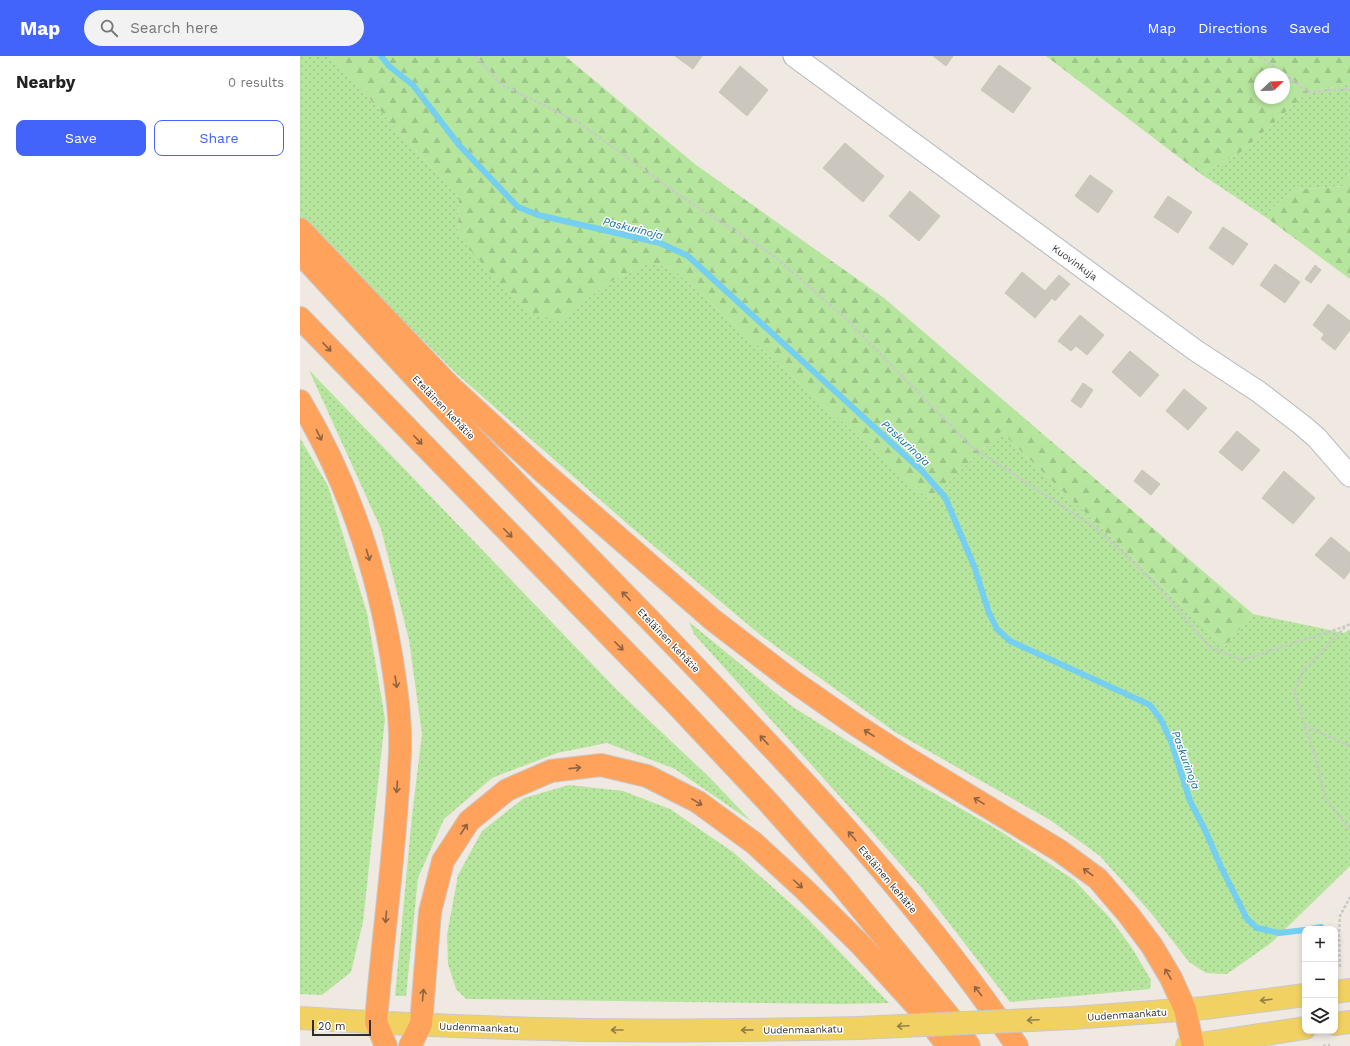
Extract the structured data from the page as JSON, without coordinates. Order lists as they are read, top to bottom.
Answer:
{
  "streets": {
    "highway": ["Eteläinen kehätie"],
    "main road": ["Uudenmaankatu"],
    "street": ["Kuovinkuja"]
  },
  "one_way": ["Uudenmaankatu"],
  "water": ["Paskurinoja"],
  "scale_bar": "20 m",
  "north": "top right",
  "page": {
    "header": "Map",
    "search": "Search here",
    "nav": ["Map", "Directions", "Saved"],
    "heading": ["Nearby", "0 results"],
    "buttons": ["Save", "Share"],
    "map_buttons": ["+", "−"],
    "scale": "20 m"
  }
}
